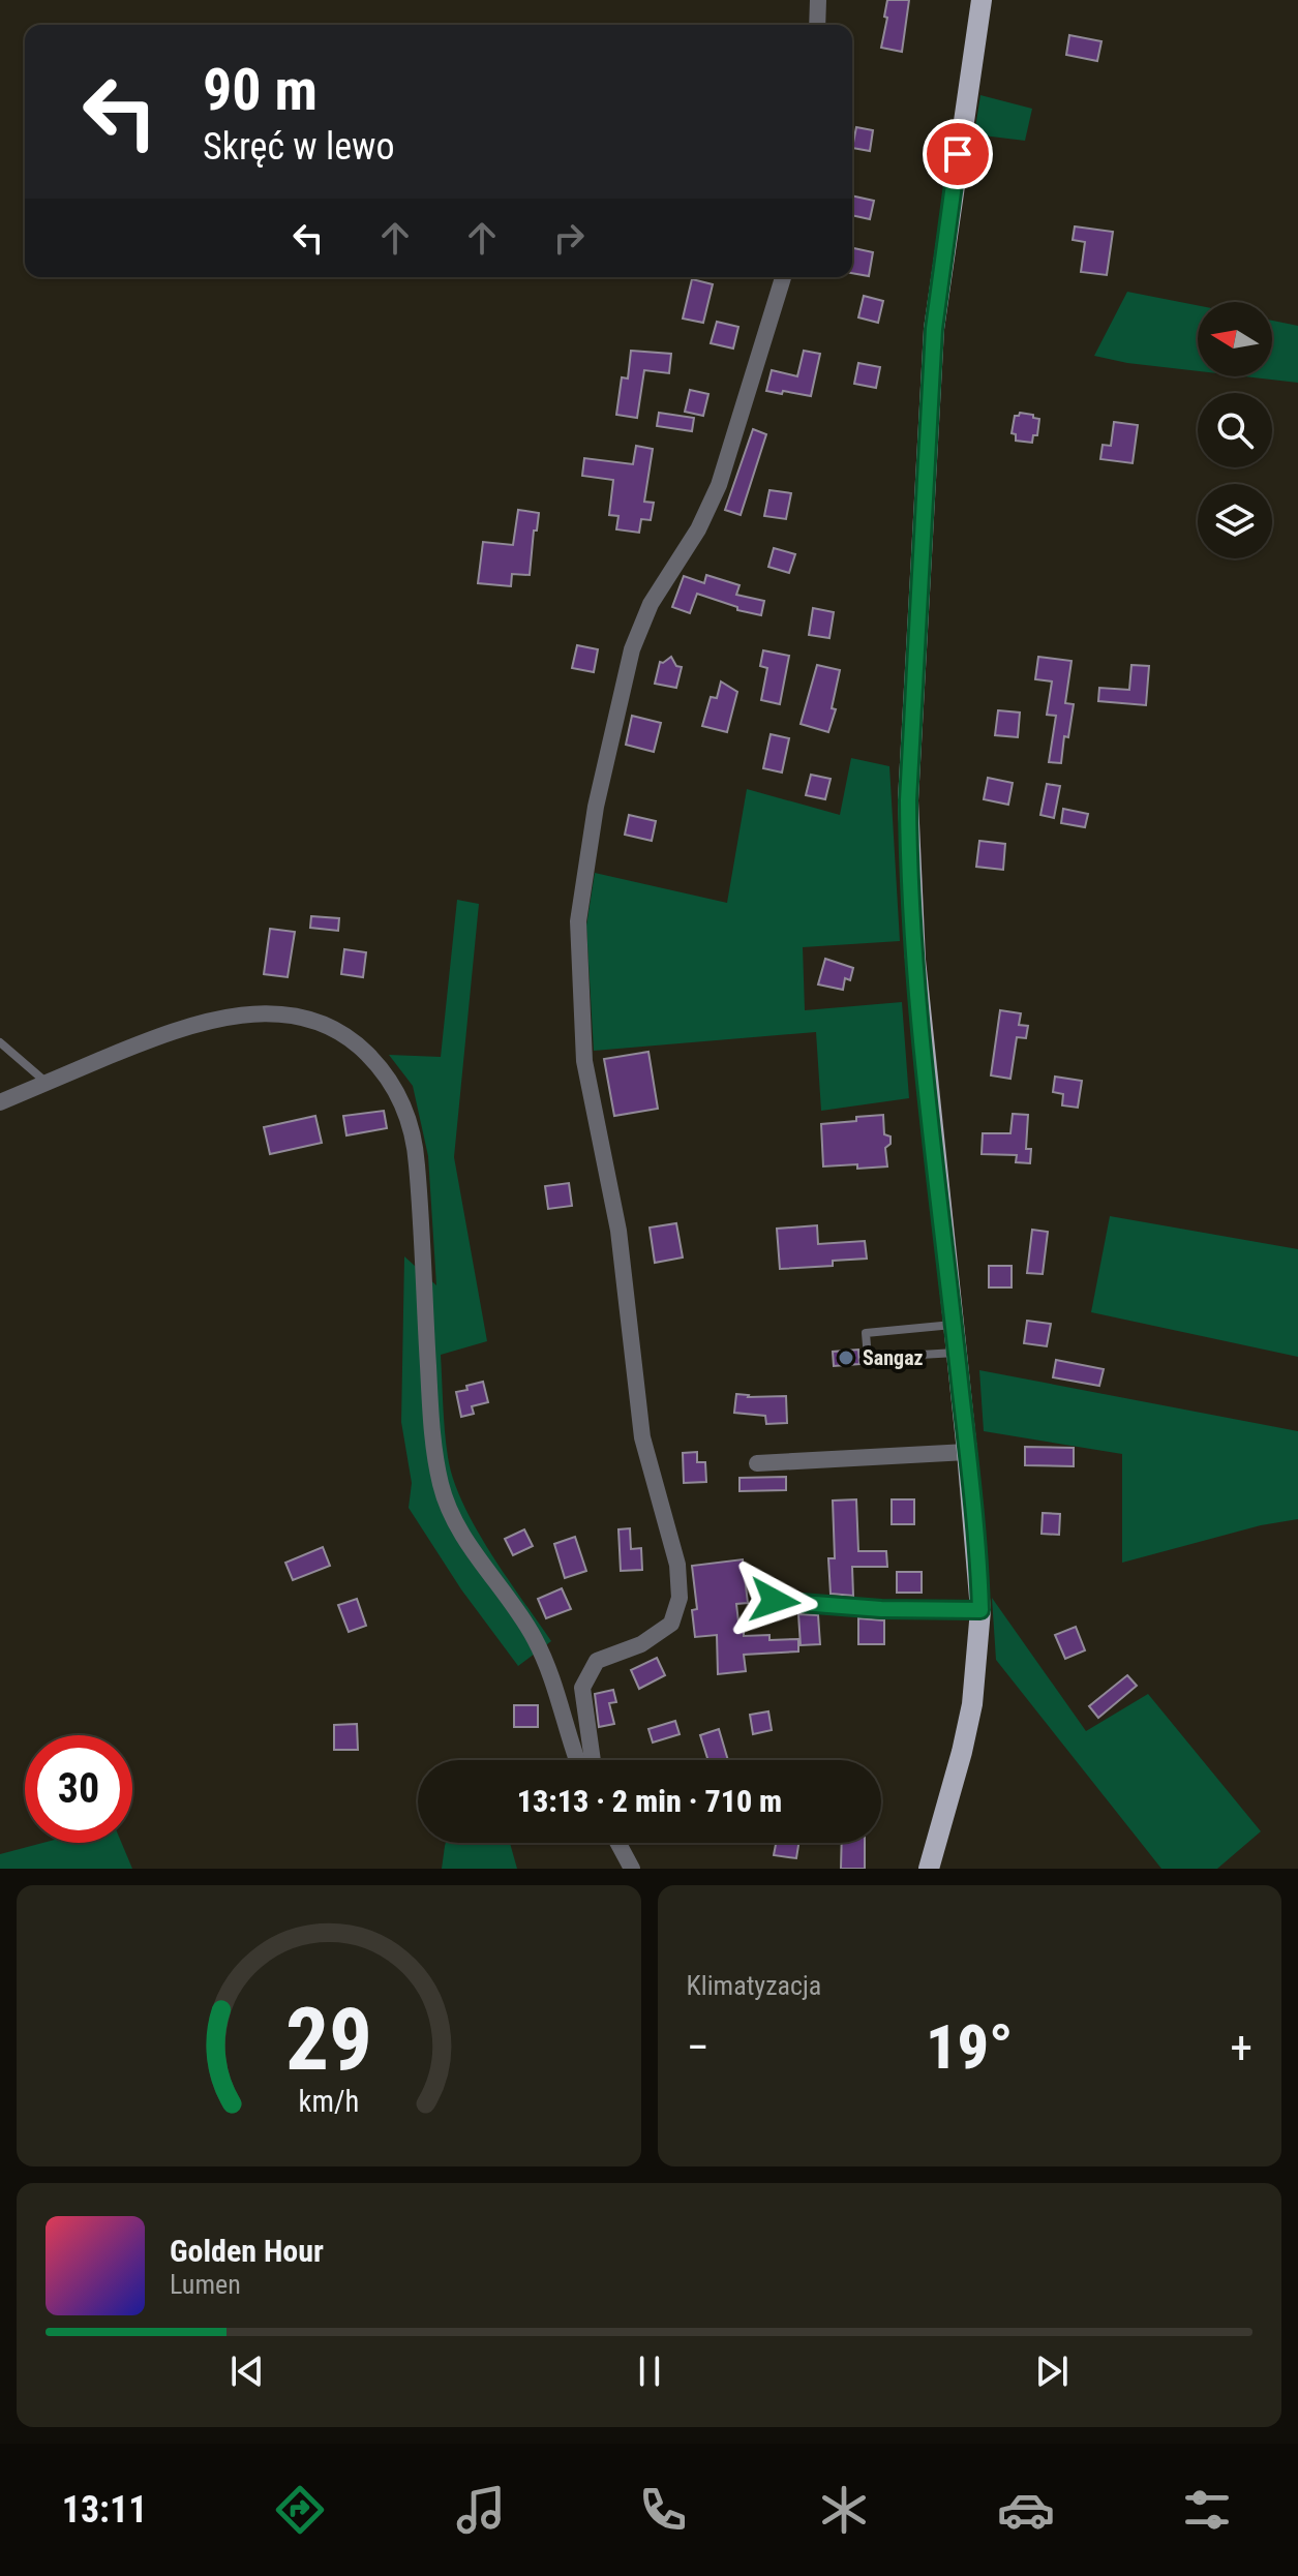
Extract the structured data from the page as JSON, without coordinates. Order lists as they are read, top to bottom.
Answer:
{
  "places": ["Sangaz"],
  "north": "left",
  "page": {
    "turn": ["90 m", "Skręć w lewo"],
    "limit": "30",
    "trip": "13:13 · 2 min · 710 m",
    "tile": "Klimatyzacja",
    "heat": ["−", "19°", "+"],
    "song": ["Golden Hour", "Lumen"],
    "tabs": "13:11",
    "gauge": ["29", "km/h"]
  }
}
